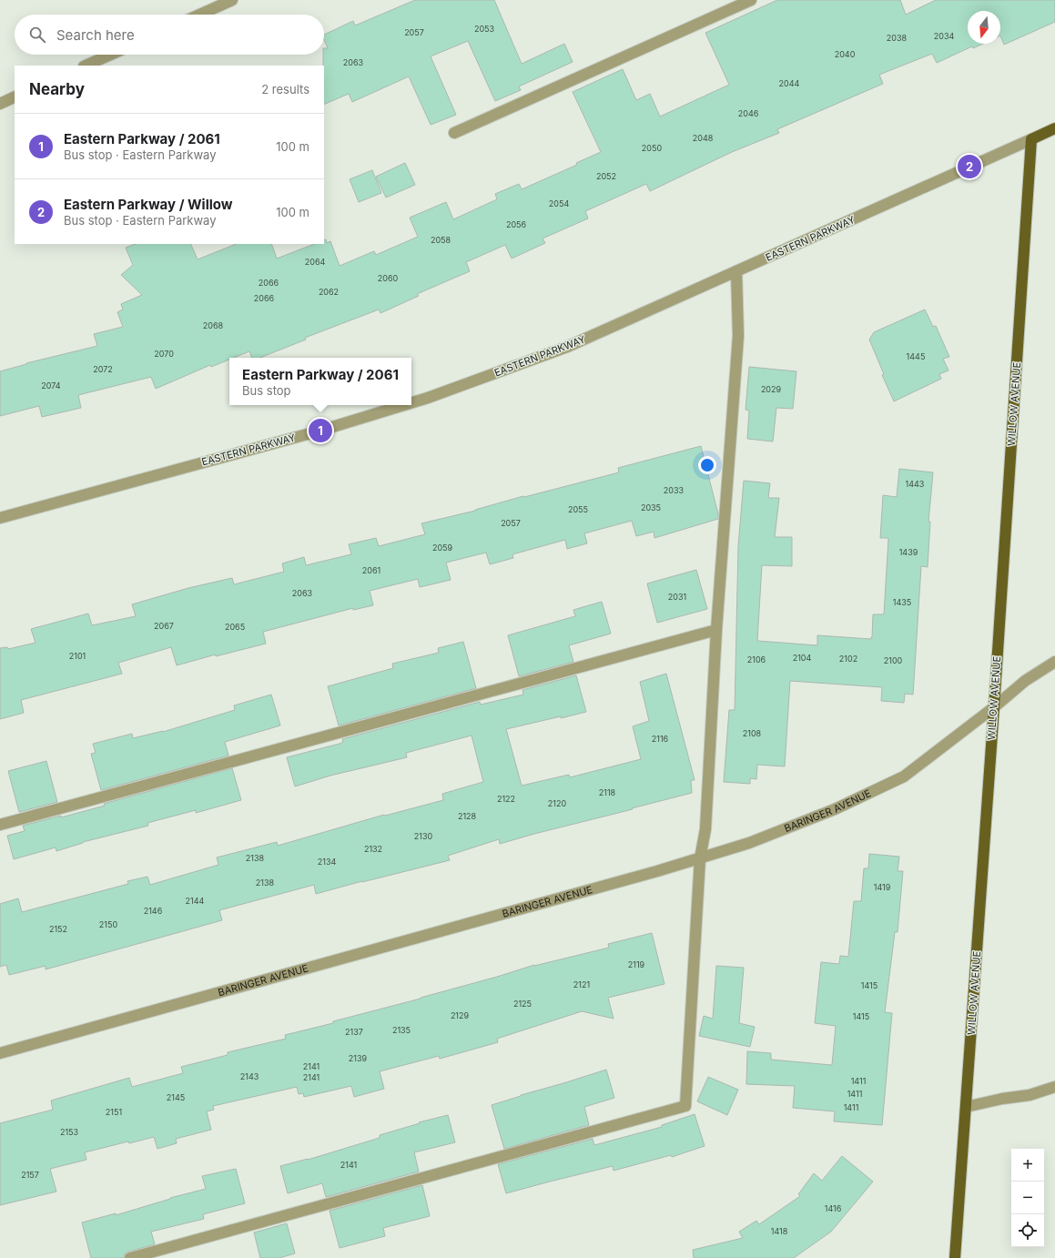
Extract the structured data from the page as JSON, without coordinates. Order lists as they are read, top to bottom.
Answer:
{
  "streets": {
    "main road": ["EASTERN PARKWAY", "WILLOW AVENUE"],
    "street": ["BARINGER AVENUE"]
  },
  "crossings": [
    ["EASTERN PARKWAY", "WILLOW AVENUE"],
    ["WILLOW AVENUE", "BARINGER AVENUE"]
  ],
  "house_numbers": [
    "2053",
    "2057",
    "2034",
    "2038",
    "2040",
    "2063",
    "2044",
    "2046",
    "2048",
    "2050",
    "2052",
    "2054",
    "2056",
    "2058",
    "2064",
    "2060",
    "2066",
    "2062",
    "2066",
    "2068",
    "2070",
    "1445",
    "2072",
    "2074",
    "2029",
    "1443",
    "2033",
    "2035",
    "2055",
    "2057",
    "2059",
    "1439",
    "2061",
    "2063",
    "2031",
    "1435",
    "2067",
    "2065",
    "2101",
    "2104",
    "2102",
    "2106",
    "2100",
    "2108",
    "2116",
    "2118",
    "2122",
    "2120",
    "2128",
    "2130",
    "2132",
    "2138",
    "2134",
    "2138",
    "1419",
    "2144",
    "2146",
    "2150",
    "2152",
    "2119",
    "2121",
    "1415",
    "2125",
    "2129",
    "1415",
    "2135",
    "2137",
    "2139",
    "2141",
    "2143",
    "2141",
    "1411",
    "1411",
    "2145",
    "1411",
    "2151",
    "2153",
    "2141",
    "2157",
    "1416",
    "1418"
  ],
  "north": "bottom",
  "page": {
    "search": "Search here",
    "heading": ["Nearby", "2 results"],
    "list": [
      {
        "mark": "1",
        "name": "Eastern Parkway / 2061",
        "note": "Bus stop · Eastern Parkway",
        "value": "100 m"
      },
      {
        "mark": "2",
        "name": "Eastern Parkway / Willow",
        "note": "Bus stop · Eastern Parkway",
        "value": "100 m"
      }
    ],
    "pins": ["2", "1"],
    "popup": ["Eastern Parkway / 2061", "Bus stop"],
    "map_buttons": ["+", "−"]
  }
}
